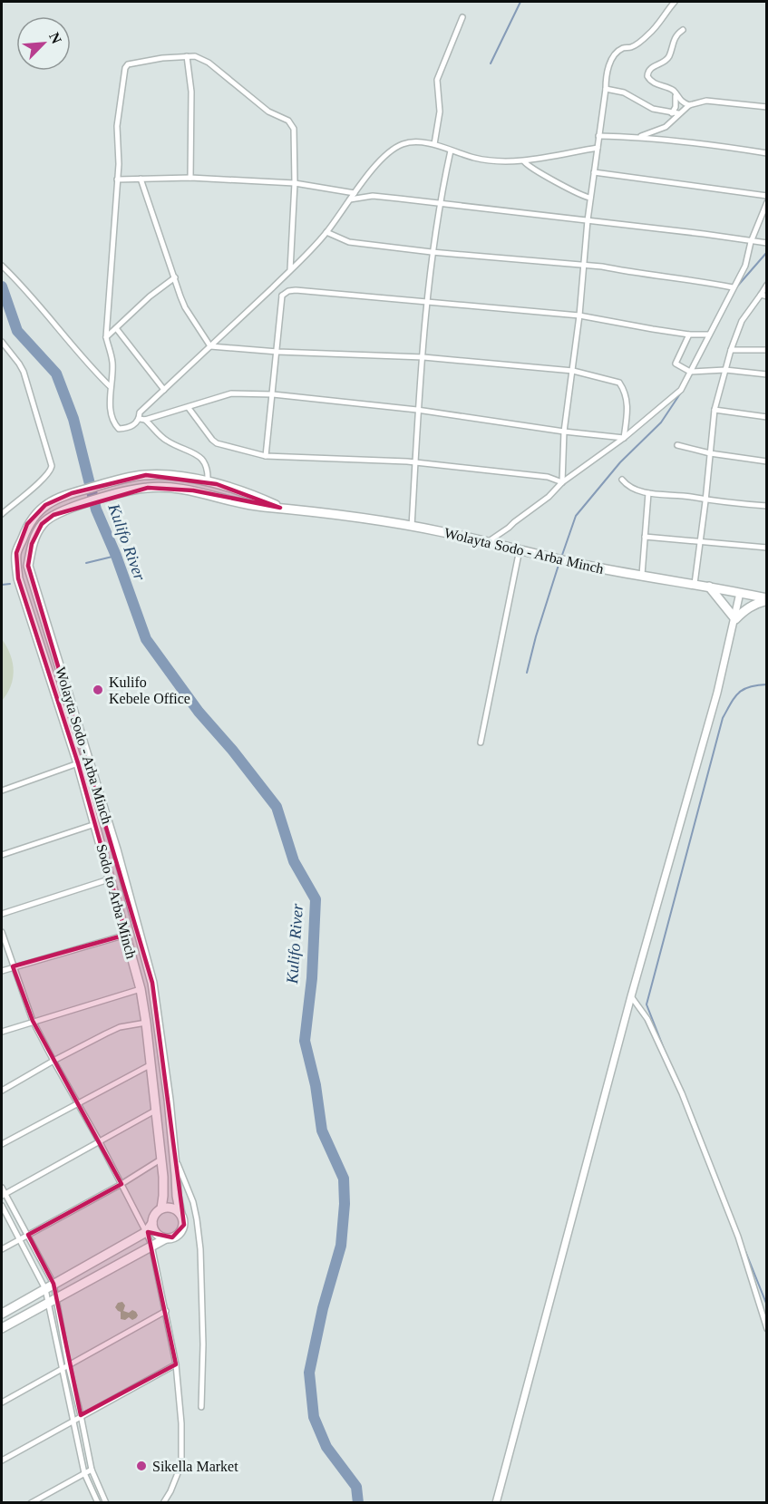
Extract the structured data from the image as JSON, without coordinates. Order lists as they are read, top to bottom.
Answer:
{
  "streets": {
    "highway": ["Wolayta Sodo - Arba Minch", "Sodo to Arba Minch"]
  },
  "crossings": [
    ["Wolayta Sodo - Arba Minch", "Sodo to Arba Minch"]
  ],
  "water": ["Kulifo River"],
  "places": ["Kulifo Kebele Office", "Sikella Market"],
  "north": "top right"
}
